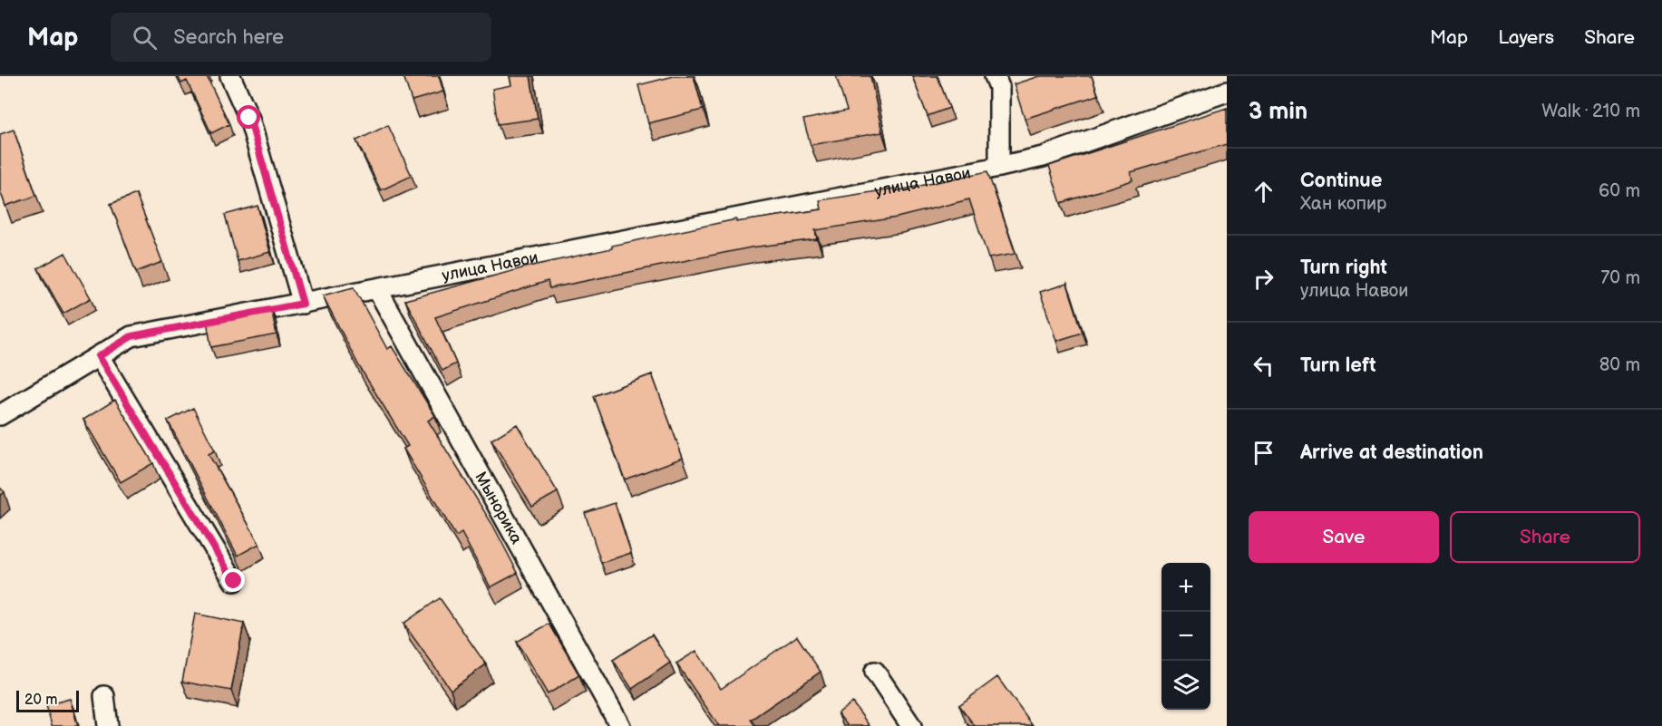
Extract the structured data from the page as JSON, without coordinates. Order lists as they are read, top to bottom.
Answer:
{
  "streets": {
    "street": ["улица Навои", "Мынорика"]
  },
  "crossings": [
    ["улица Навои", "Мынорика"]
  ],
  "scale_bar": "20 m",
  "page": {
    "header": "Map",
    "search": "Search here",
    "nav": ["Map", "Layers", "Share"],
    "heading": ["3 min", "Walk · 210 m"],
    "list": [
      ["Continue", "Хан копир", "60 m"],
      ["Turn right", "улица Навои", "70 m"],
      ["Turn left", "80 m"],
      "Arrive at destination"
    ],
    "buttons": ["Save", "Share"],
    "map_buttons": ["+", "−"],
    "scale": "20 m"
  }
}
